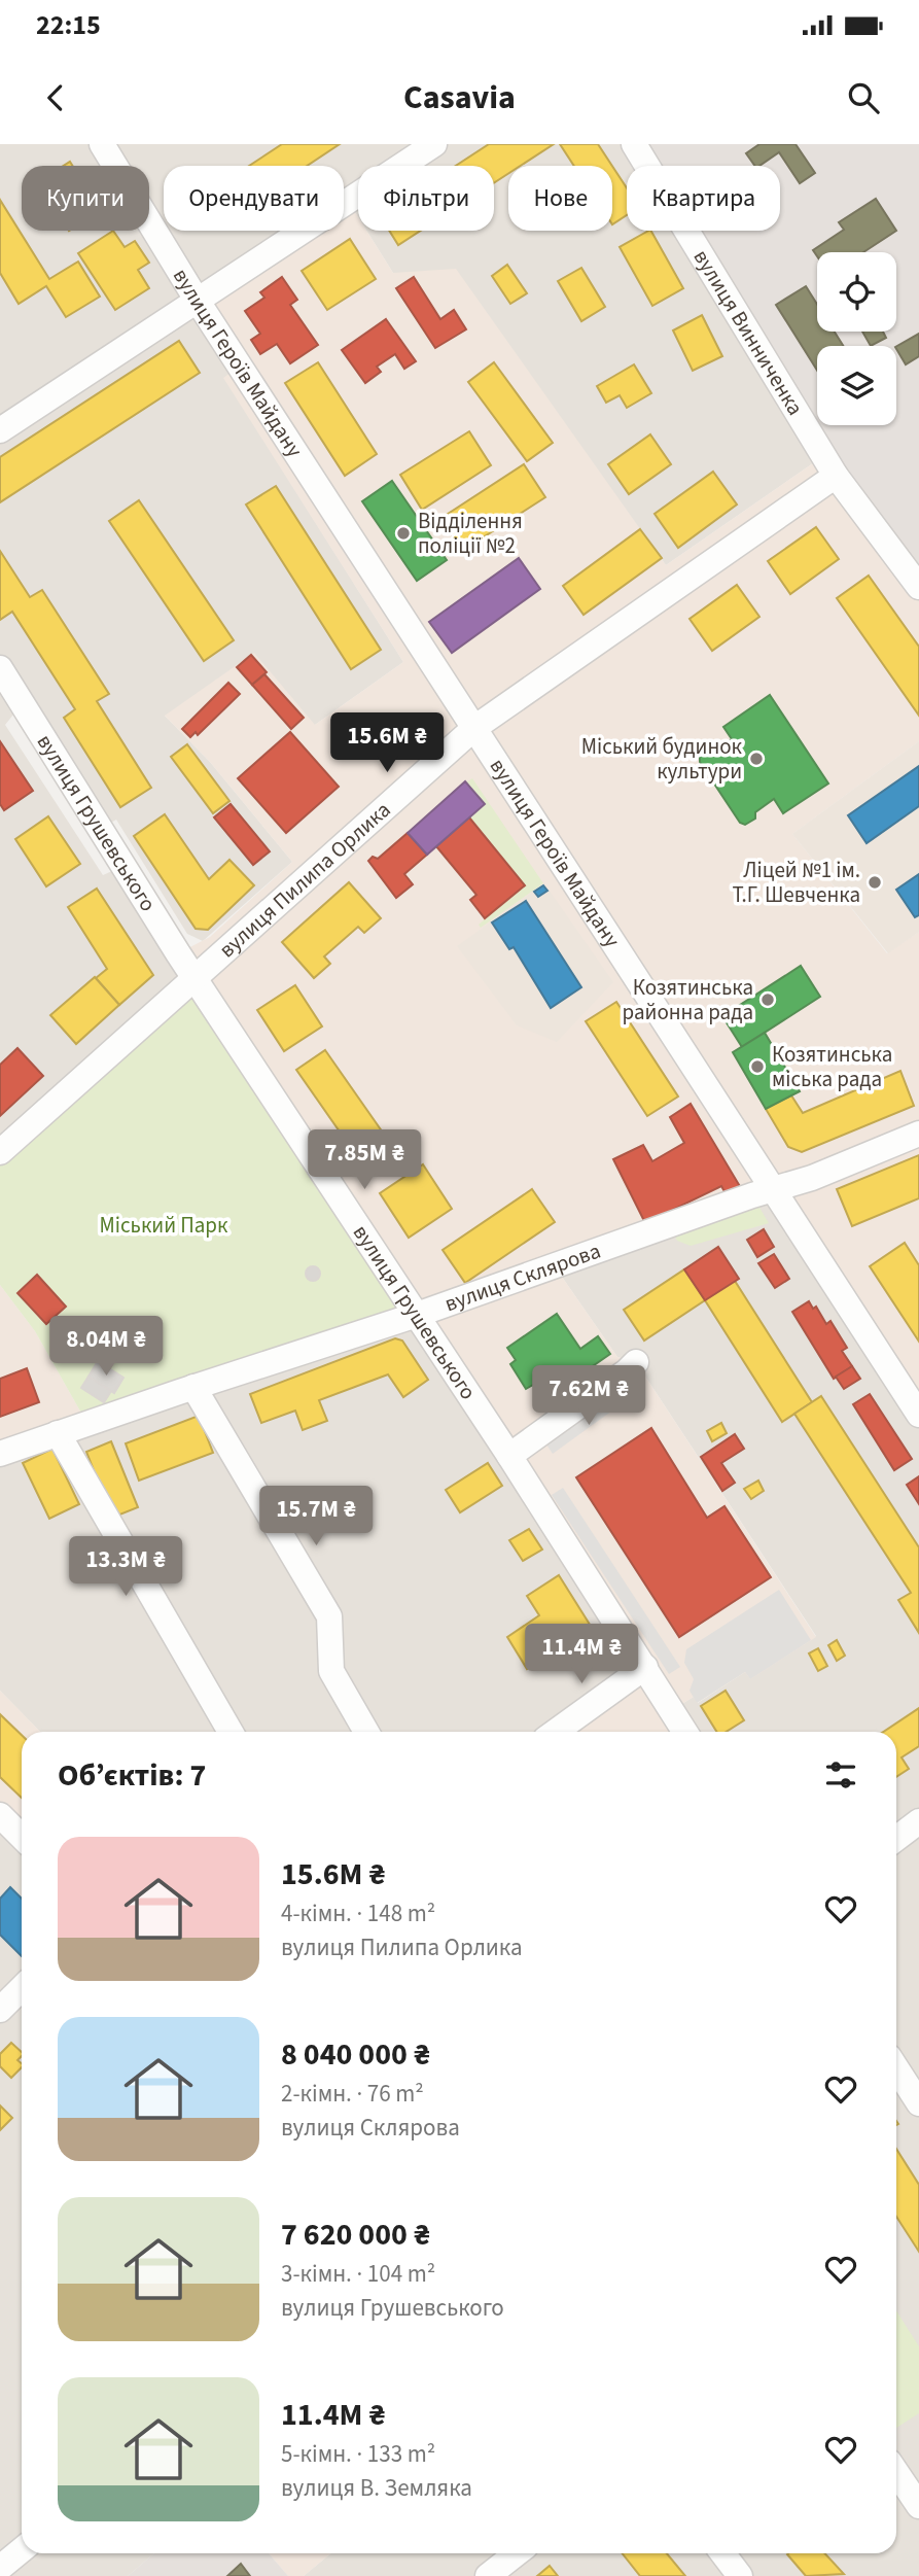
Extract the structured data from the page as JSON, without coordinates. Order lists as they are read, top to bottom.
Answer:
{
  "streets": {
    "street": [
      "вулиця Винниченка",
      "вулиця Героїв Майдану",
      "вулиця Грушевського",
      "вулиця Пилипа Орлика",
      "вулиця Склярова"
    ]
  },
  "crossings": [
    ["вулиця Винниченка", "вулиця Пилипа Орлика"],
    ["вулиця Героїв Майдану", "вулиця Пилипа Орлика"],
    ["вулиця Героїв Майдану", "вулиця Склярова"],
    ["вулиця Грушевського", "вулиця Пилипа Орлика"],
    ["вулиця Грушевського", "вулиця Склярова"]
  ],
  "parks": ["Міський Парк"],
  "places": [
    "Відділення поліції №2",
    "Міський будинок культури",
    "Ліцей №1 ім. Т.Г. Шевченка",
    "Козятинська районна рада",
    "Козятинська міська рада"
  ],
  "page": {
    "status": "22:15",
    "header": "Casavia",
    "chip": [
      "Купити",
      "Орендувати",
      "Фільтри",
      "Нове",
      "Квартира"
    ],
    "price": [
      "15.6M ₴",
      "7.85M ₴",
      "8.04M ₴",
      "7.62M ₴",
      "15.7M ₴",
      "13.3M ₴",
      "11.4M ₴"
    ],
    "heading": "Об’єктів: 7",
    "list": [
      {
        "name": "15.6M ₴",
        "note": "4-кімн. · 148 m² · вулиця Пилипа Орлика"
      },
      {
        "name": "8 040 000 ₴",
        "note": "2-кімн. · 76 m² · вулиця Склярова"
      },
      {
        "name": "7 620 000 ₴",
        "note": "3-кімн. · 104 m² · вулиця Грушевського"
      },
      {
        "name": "11.4M ₴",
        "note": "5-кімн. · 133 m² · вулиця В. Земляка"
      }
    ]
  }
}
